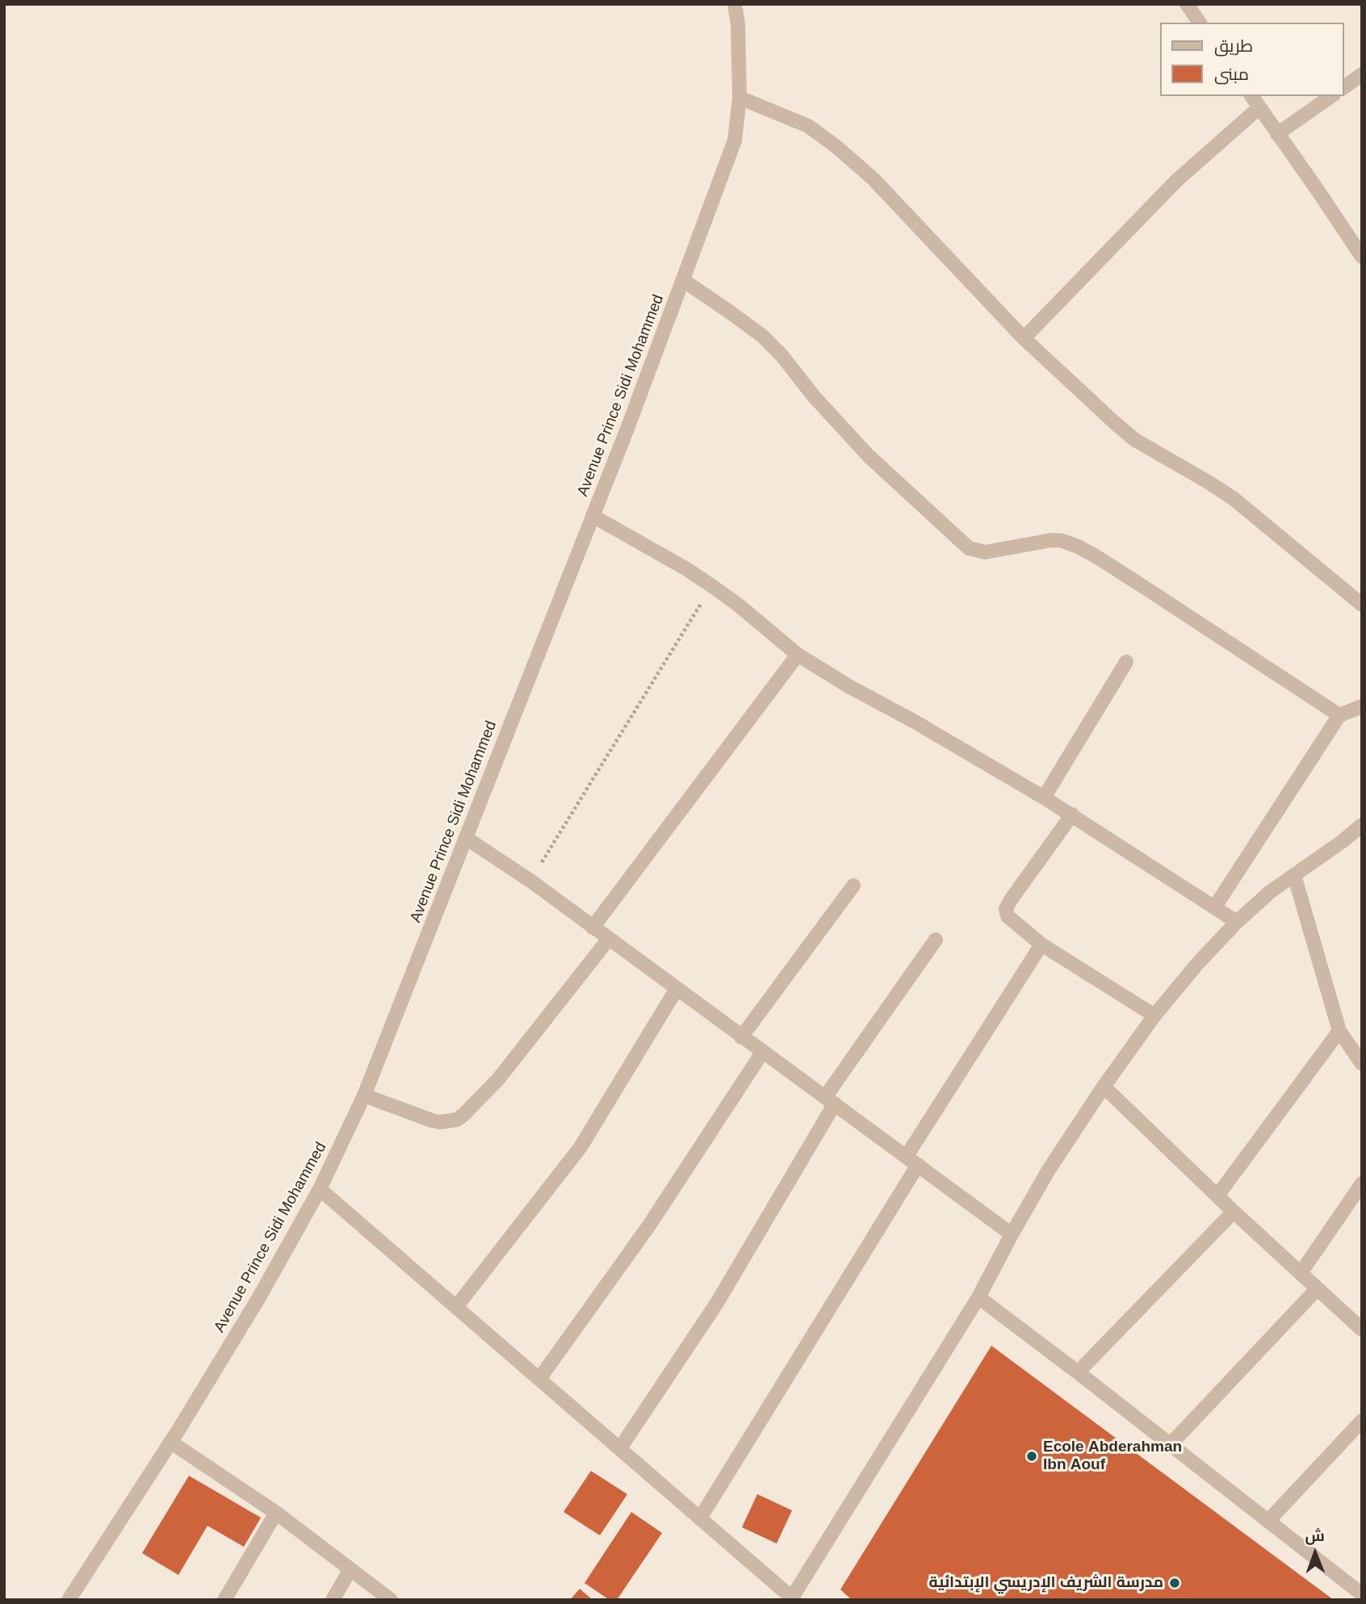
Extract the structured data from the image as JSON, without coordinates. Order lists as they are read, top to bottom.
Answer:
{
  "streets": {
    "street": ["Avenue Prince Sidi Mohammed"]
  },
  "places": ["Ecole Abderahman Ibn Aouf", "مدرسة الشريف الإدريسي الإبتدائية"],
  "legend": ["طريق", "مبنى"],
  "north": "top"
}
